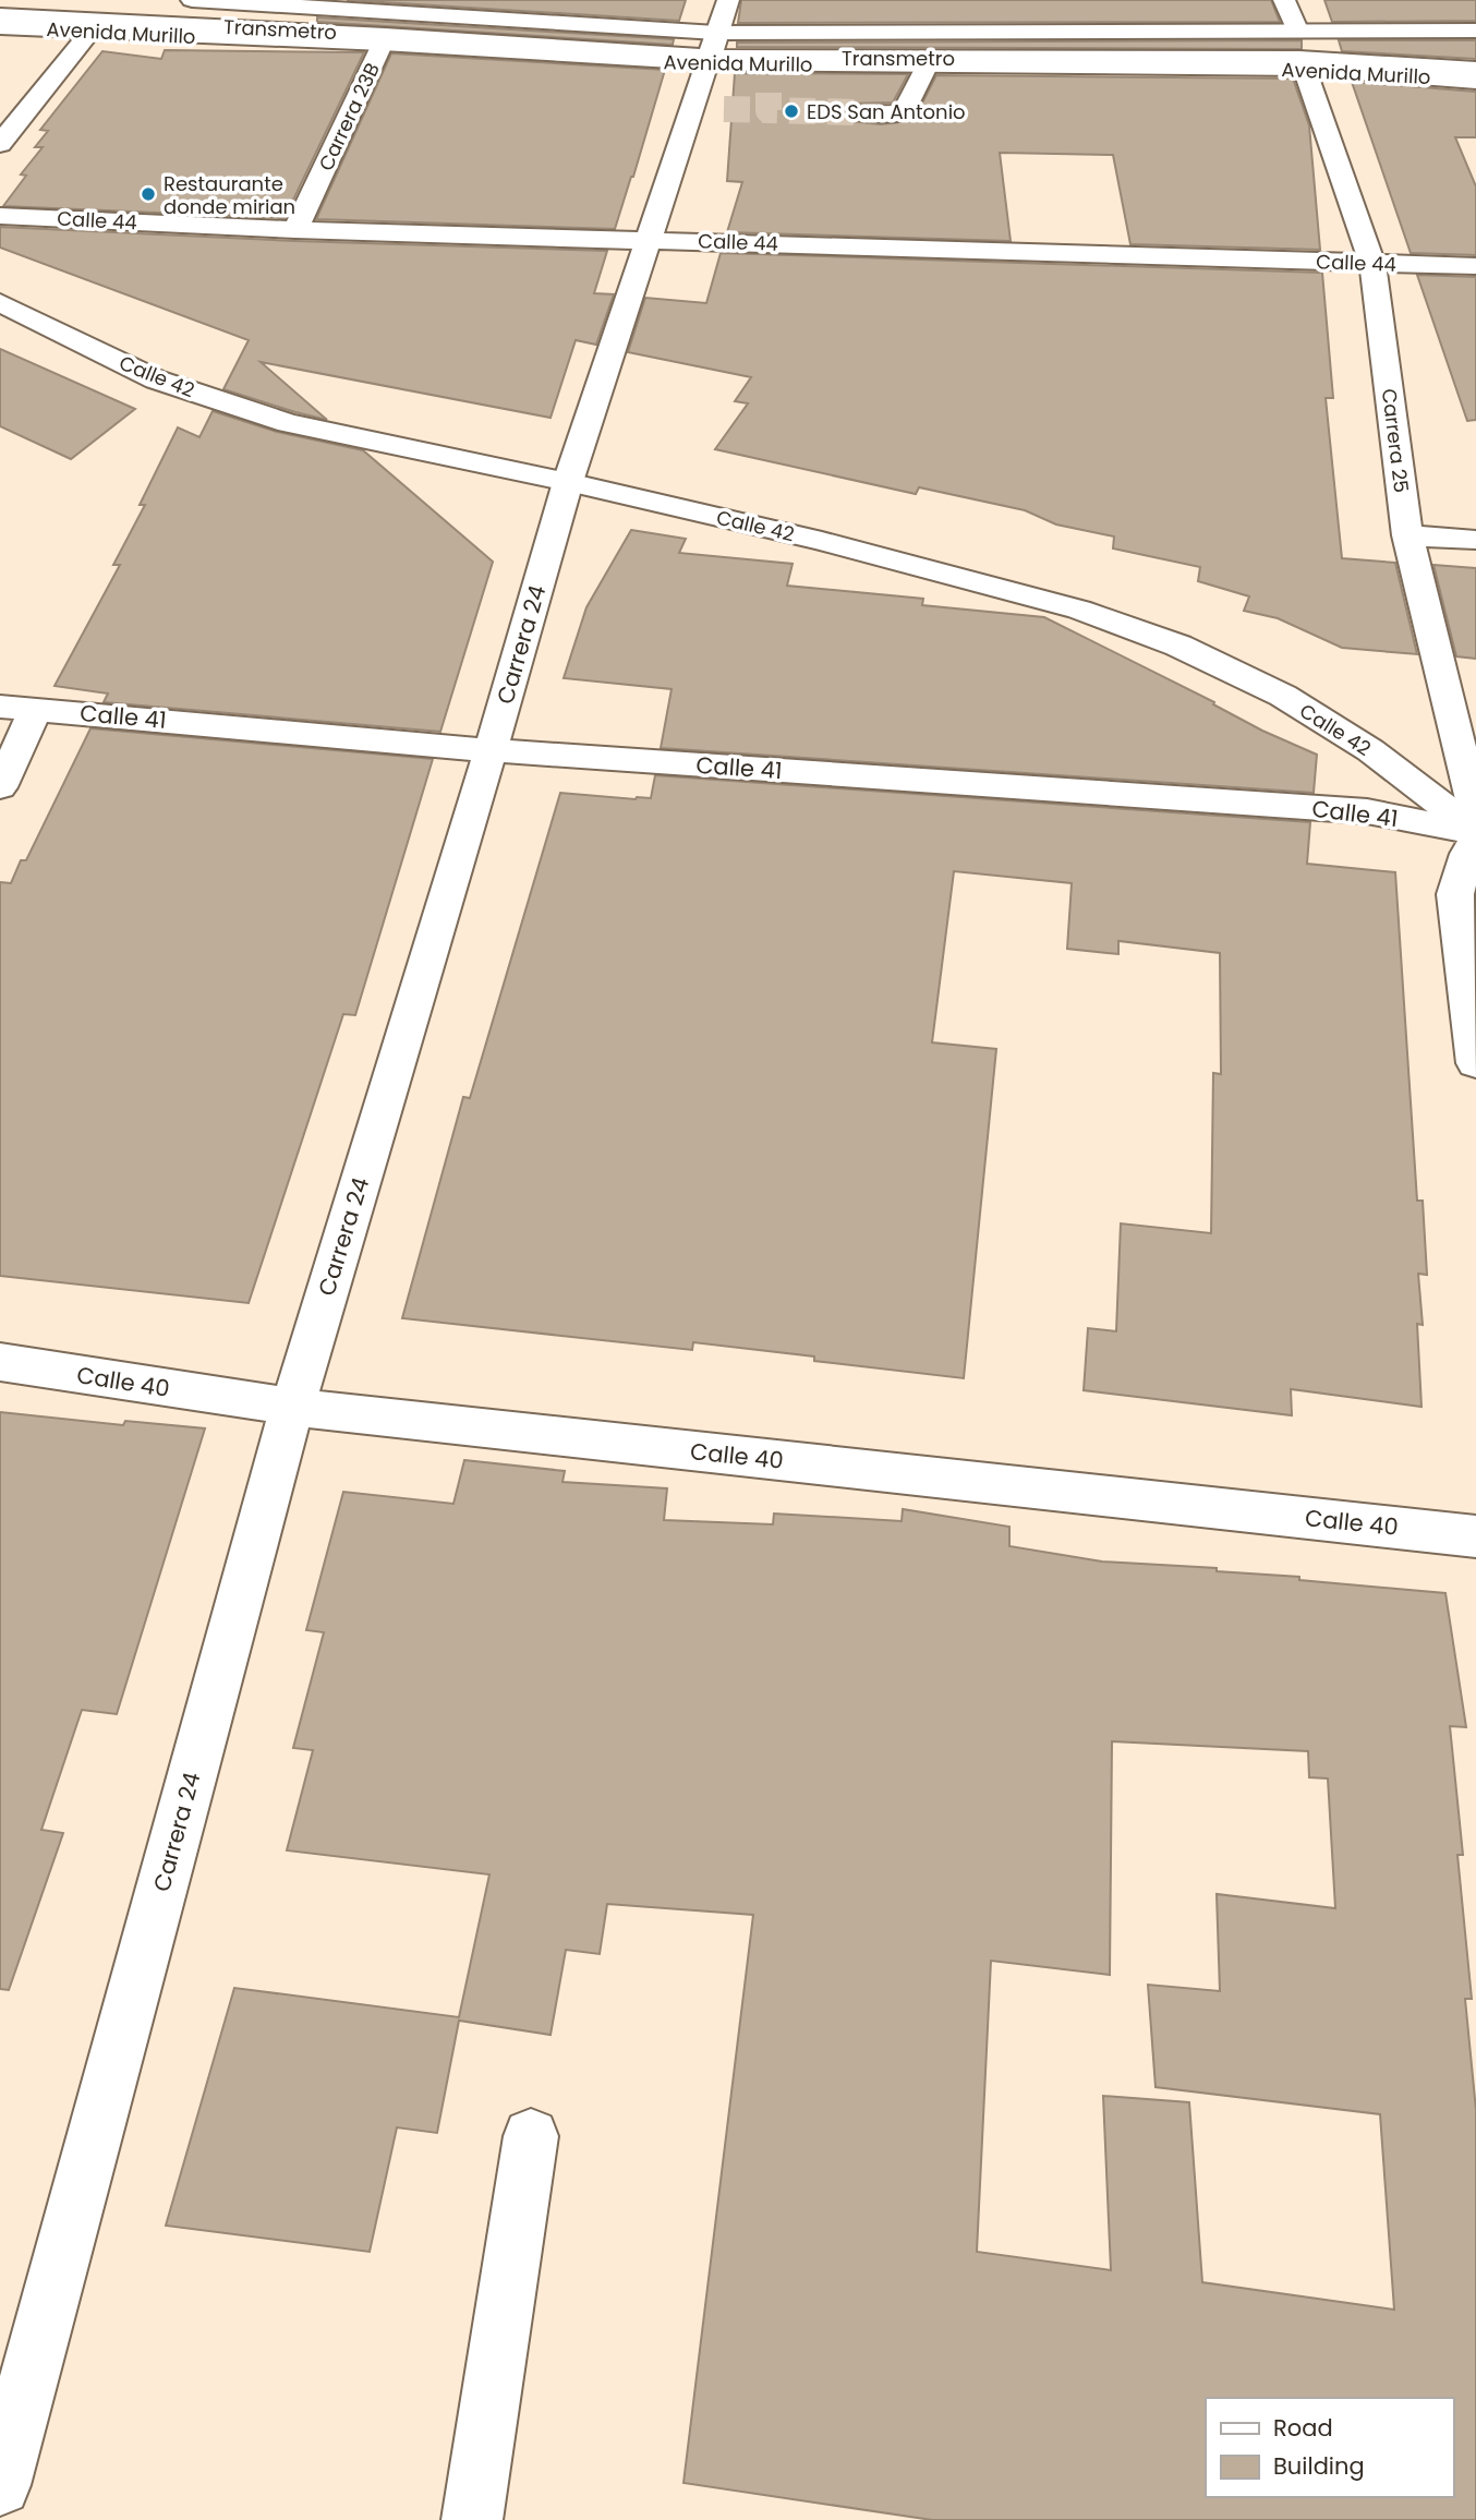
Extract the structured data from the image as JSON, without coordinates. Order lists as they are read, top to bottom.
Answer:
{
  "streets": {
    "street": [
      "Transmetro",
      "Avenida Murillo",
      "Carrera 23B",
      "Calle 44",
      "Calle 42",
      "Carrera 25",
      "Carrera 24",
      "Calle 41",
      "Calle 40"
    ]
  },
  "crossings": [
    ["Transmetro", "Avenida Murillo"],
    ["Transmetro", "Carrera 24"],
    ["Avenida Murillo", "Carrera 23B"],
    ["Avenida Murillo", "Carrera 25"],
    ["Avenida Murillo", "Carrera 24"],
    ["Carrera 23B", "Calle 44"],
    ["Calle 44", "Carrera 25"],
    ["Calle 44", "Carrera 24"],
    ["Calle 42", "Carrera 24"],
    ["Calle 42", "Calle 41"],
    ["Carrera 24", "Calle 41"],
    ["Carrera 24", "Calle 40"]
  ],
  "places": ["EDS San Antonio", "Restaurante donde mirian"],
  "legend": ["Road", "Building"]
}
